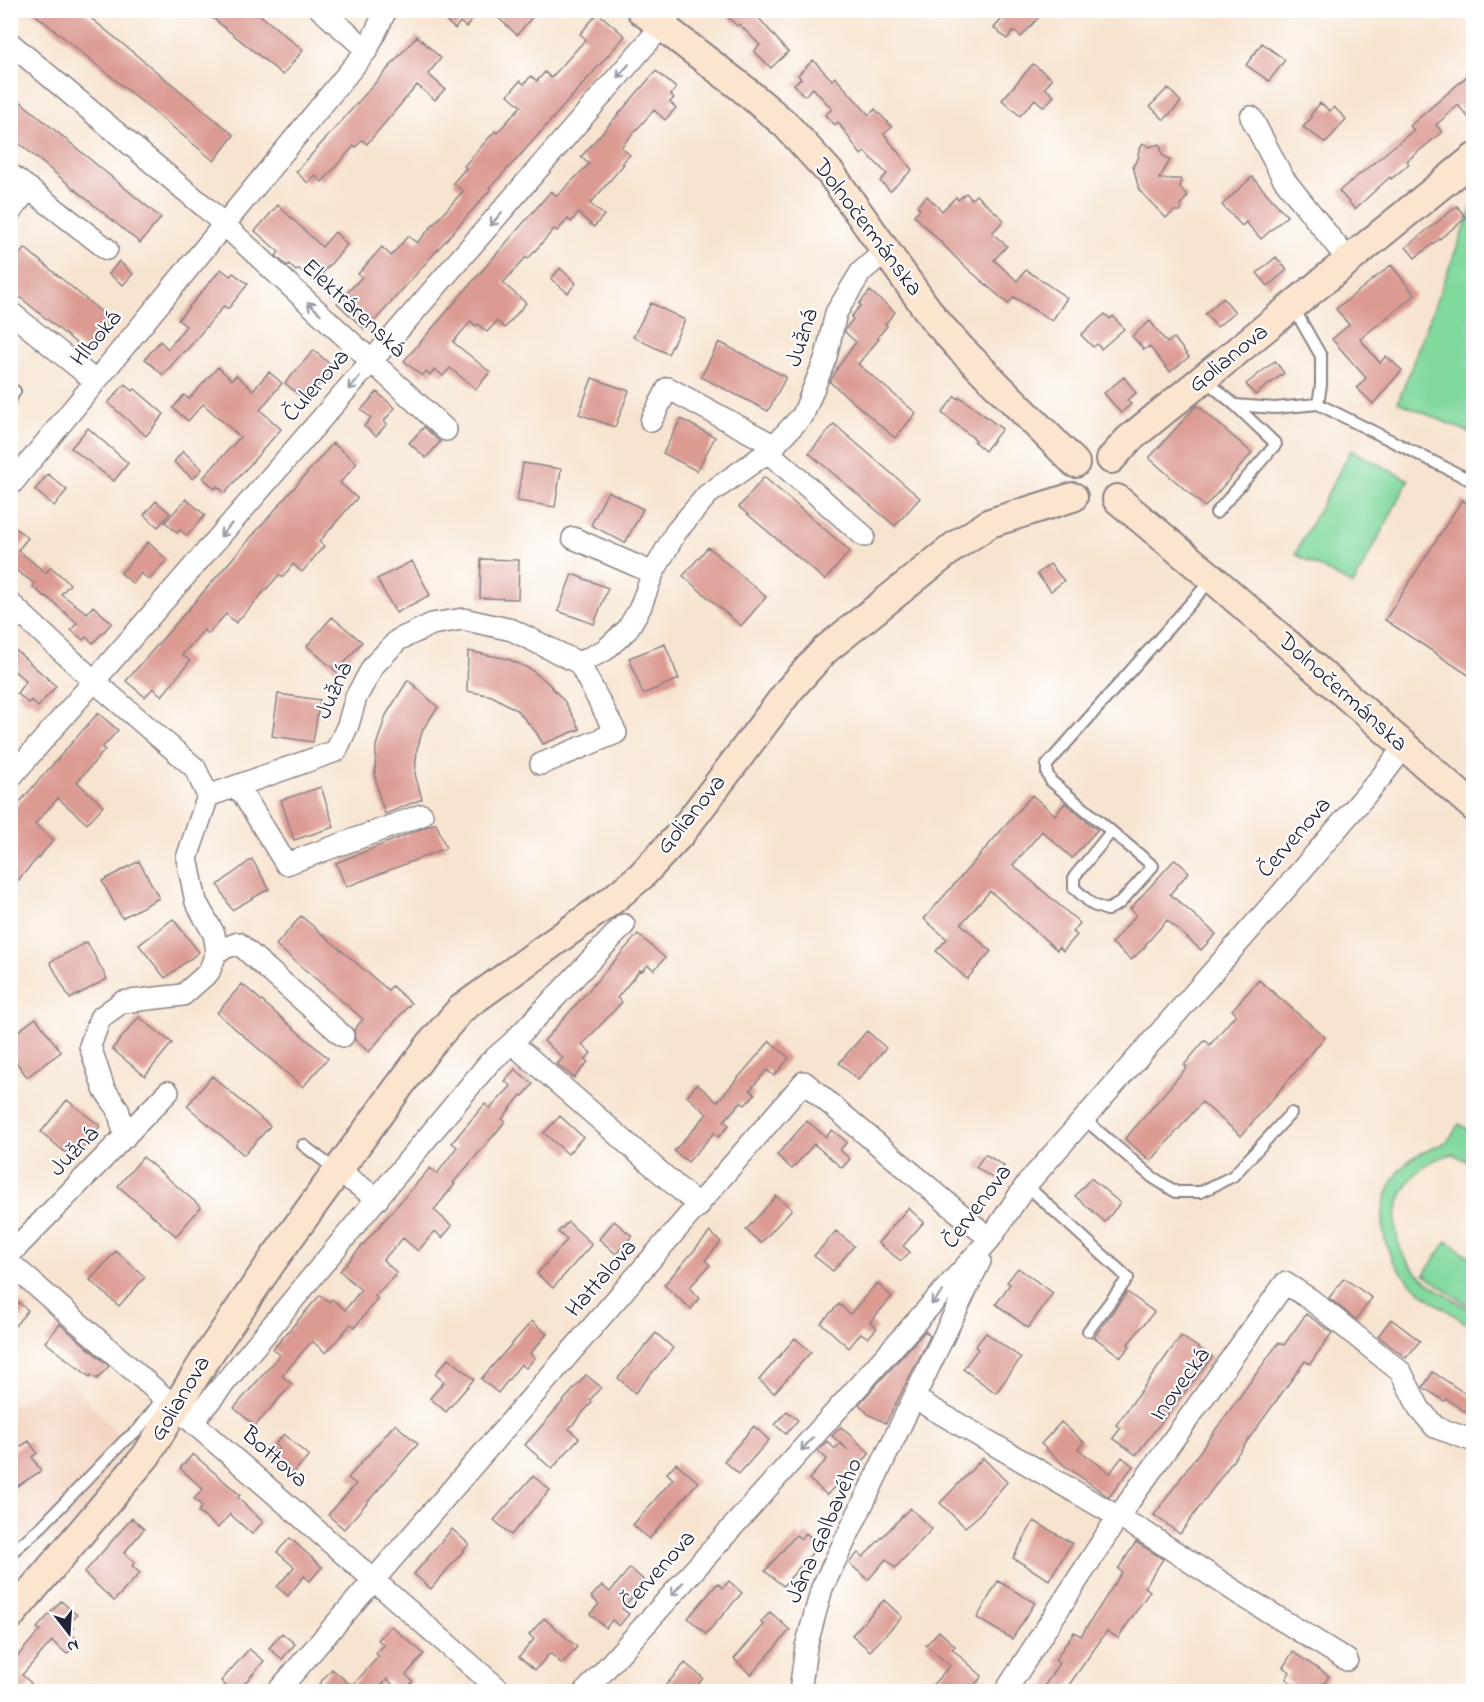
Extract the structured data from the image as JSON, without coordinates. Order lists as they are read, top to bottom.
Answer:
{
  "streets": {
    "street": [
      "Dolnočermánska",
      "Elektrárenská",
      "Južná",
      "Hlboká",
      "Golianova",
      "Čulenova",
      "Červenova",
      "Hattalova",
      "Inovecká",
      "Bottova",
      "Jána Galbavého"
    ]
  },
  "crossings": [
    ["Dolnočermánska", "Južná"],
    ["Dolnočermánska", "Golianova"],
    ["Dolnočermánska", "Čulenova"],
    ["Dolnočermánska", "Červenova"],
    ["Elektrárenská", "Hlboká"],
    ["Elektrárenská", "Čulenova"],
    ["Golianova", "Bottova"],
    ["Červenova", "Hattalova"],
    ["Červenova", "Jána Galbavého"],
    ["Hattalova", "Bottova"],
    ["Hattalova", "Jána Galbavého"]
  ],
  "one_way": ["Elektrárenská", "Čulenova", "Červenova"],
  "north": "bottom"
}
